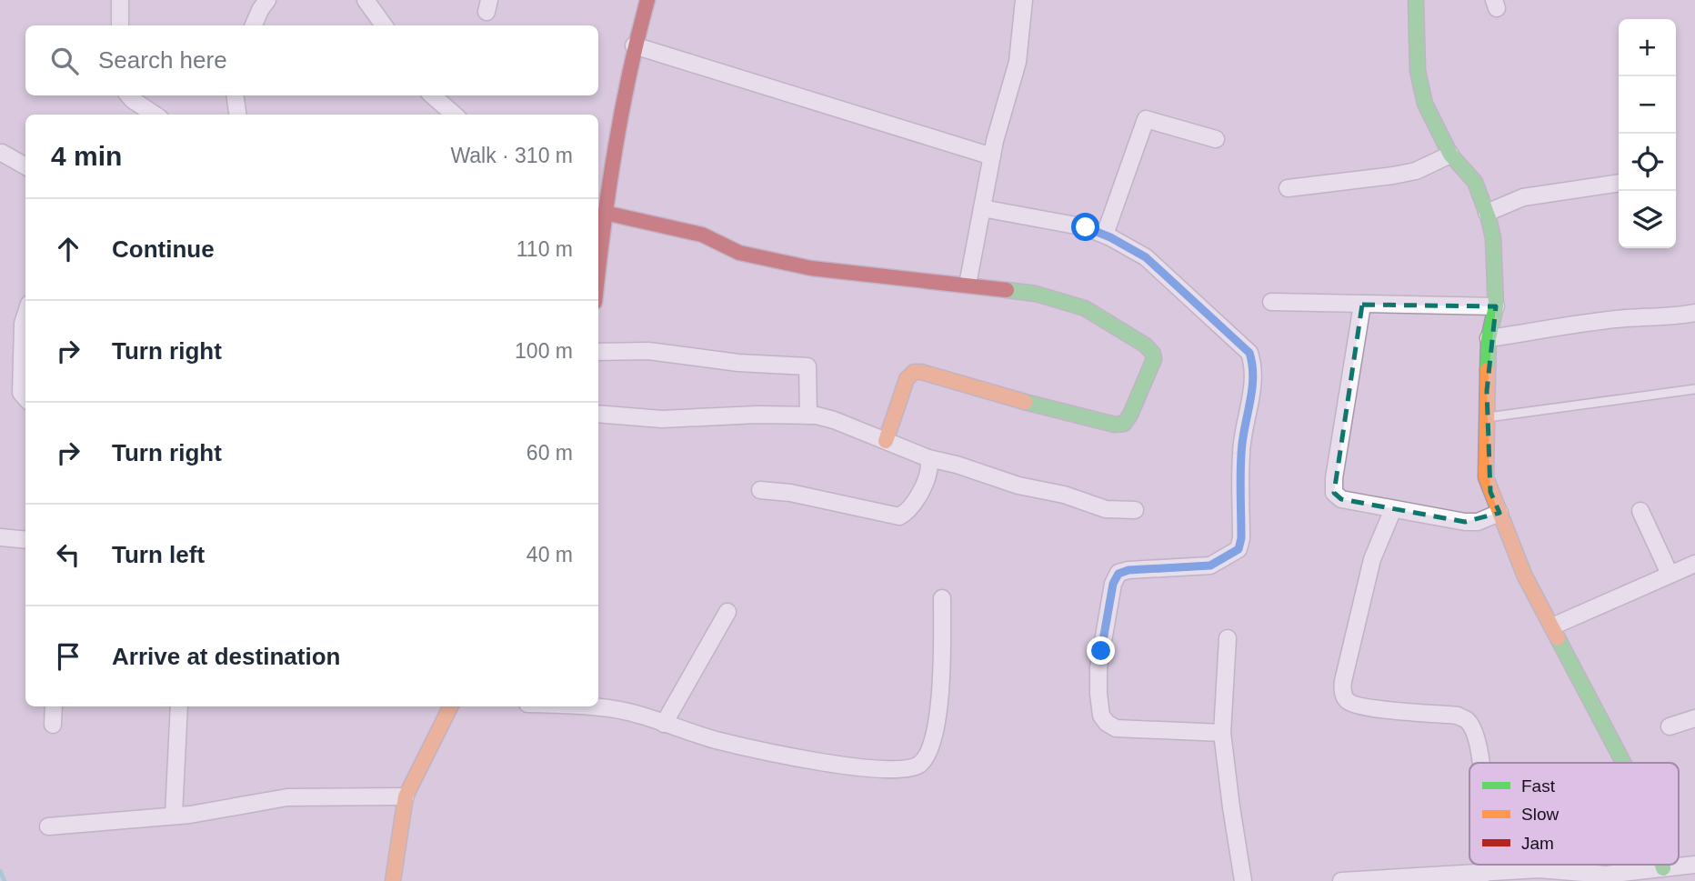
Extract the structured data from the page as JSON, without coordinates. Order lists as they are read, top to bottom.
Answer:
{
  "legend": ["Fast", "Slow", "Jam"],
  "page": {
    "map_buttons": ["+", "−"],
    "search": "Search here",
    "heading": ["4 min", "Walk · 310 m"],
    "list": [
      ["Continue", "110 m"],
      ["Turn right", "100 m"],
      ["Turn right", "60 m"],
      ["Turn left", "40 m"],
      "Arrive at destination"
    ]
  }
}
